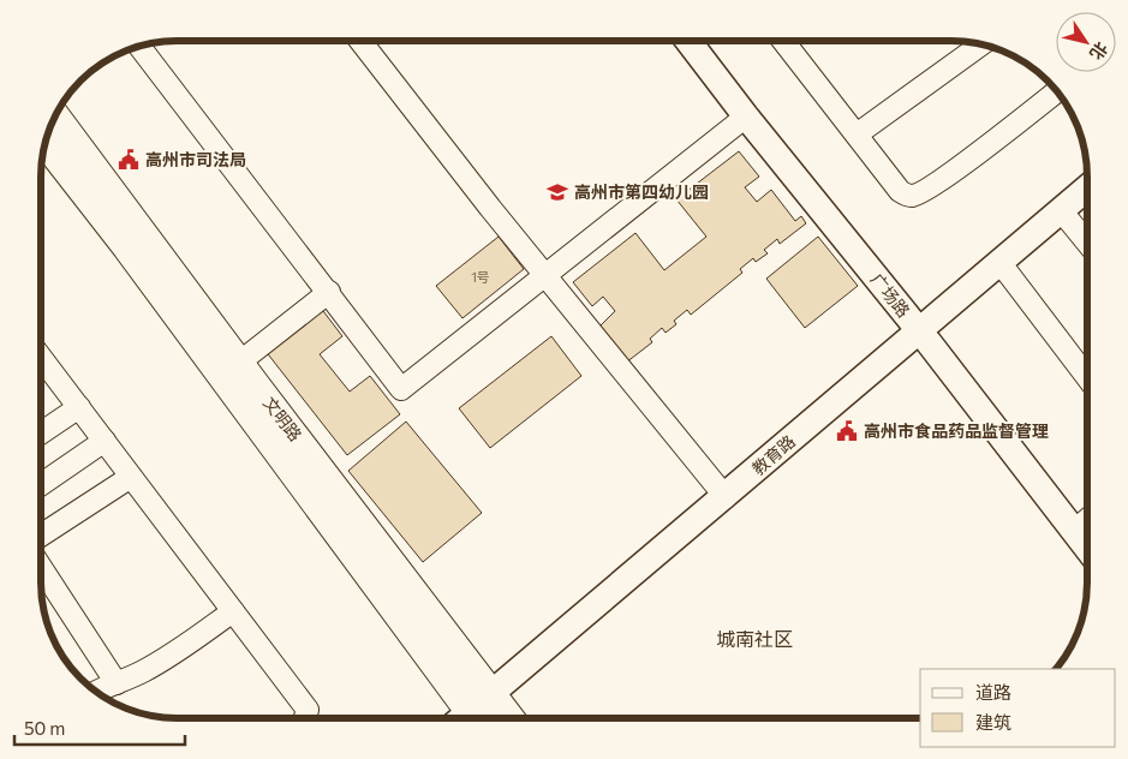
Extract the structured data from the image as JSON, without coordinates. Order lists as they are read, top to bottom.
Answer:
{
  "streets": {
    "main road": ["文明路"],
    "street": ["广场路", "教育路"]
  },
  "crossings": [
    ["广场路", "教育路"],
    ["文明路", "教育路"]
  ],
  "districts": ["城南社区"],
  "places": {
    "public building": ["高州市司法局", "高州市食品药品监督管理"],
    "school or university": ["高州市第四幼儿园"]
  },
  "house_numbers": ["1号"],
  "legend": ["道路", "建筑"],
  "scale_bar": "50 m",
  "north": "bottom right"
}
